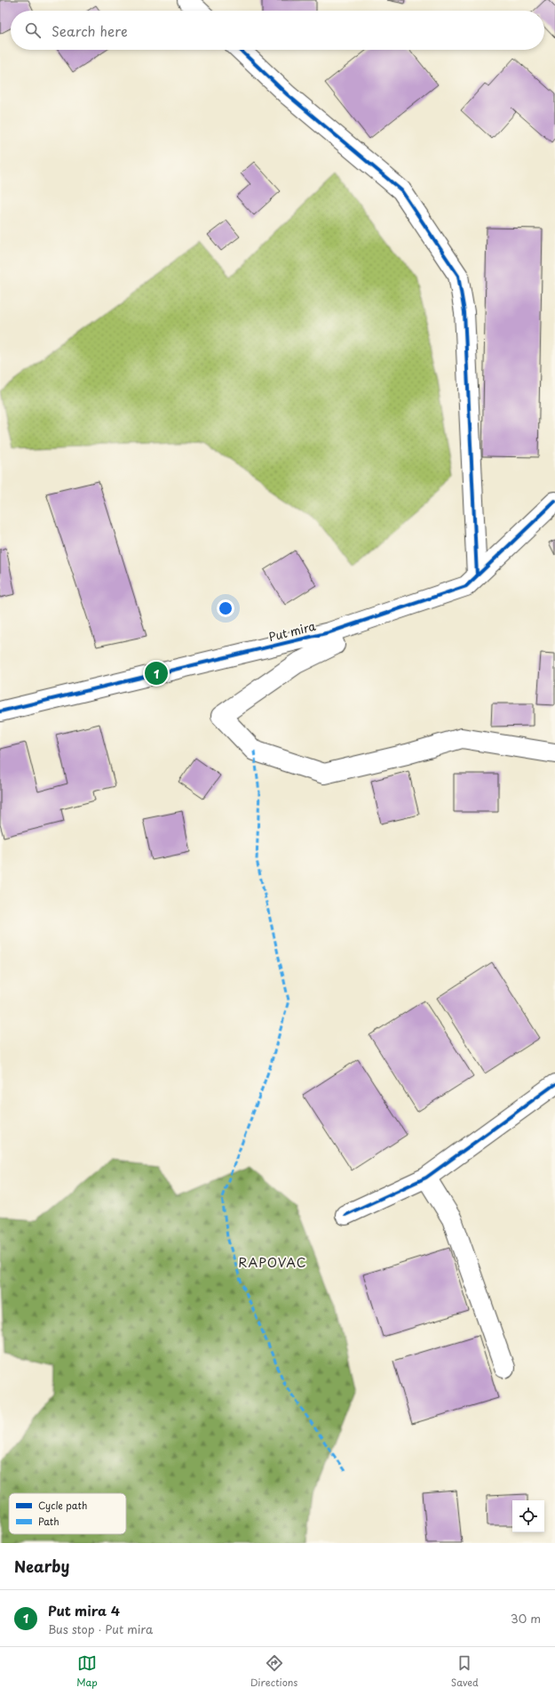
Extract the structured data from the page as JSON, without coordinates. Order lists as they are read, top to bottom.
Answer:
{
  "streets": {
    "street": ["Put mira"]
  },
  "districts": ["RAPOVAC"],
  "legend": ["Cycle path", "Path"],
  "page": {
    "search": "Search here",
    "pins": "1",
    "heading": "Nearby",
    "list": [
      {
        "mark": "1",
        "name": "Put mira 4",
        "note": "Bus stop · Put mira",
        "value": "30 m"
      }
    ],
    "nav": ["Map", "Directions", "Saved"]
  }
}
